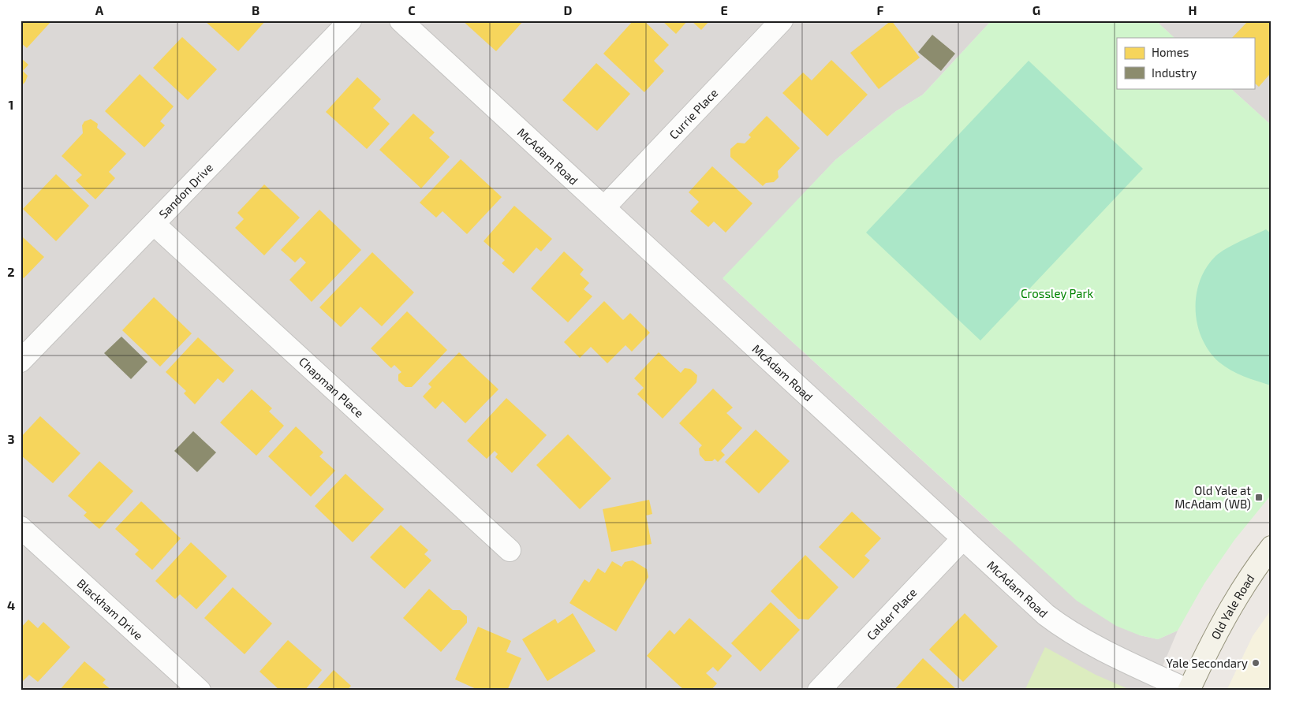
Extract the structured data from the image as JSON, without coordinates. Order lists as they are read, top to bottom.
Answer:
{
  "streets": {
    "main road": ["Old Yale Road"],
    "street": [
      "Currie Place",
      "McAdam Road",
      "Sandon Drive",
      "Chapman Place",
      "Blackham Drive",
      "Calder Place"
    ]
  },
  "crossings": [
    ["Currie Place", "McAdam Road"],
    ["McAdam Road", "Old Yale Road"],
    ["McAdam Road", "Calder Place"],
    ["Sandon Drive", "Chapman Place"]
  ],
  "parks": ["Crossley Park"],
  "places": {
    "transit": ["Old Yale at McAdam (WB)"],
    "other": ["Yale Secondary"]
  },
  "legend": ["Homes", "Industry"],
  "grid": {
    "columns": [
      "A",
      "B",
      "C",
      "D",
      "E",
      "F",
      "G",
      "H"
    ],
    "rows": [
      "1",
      "2",
      "3",
      "4"
    ]
  }
}
